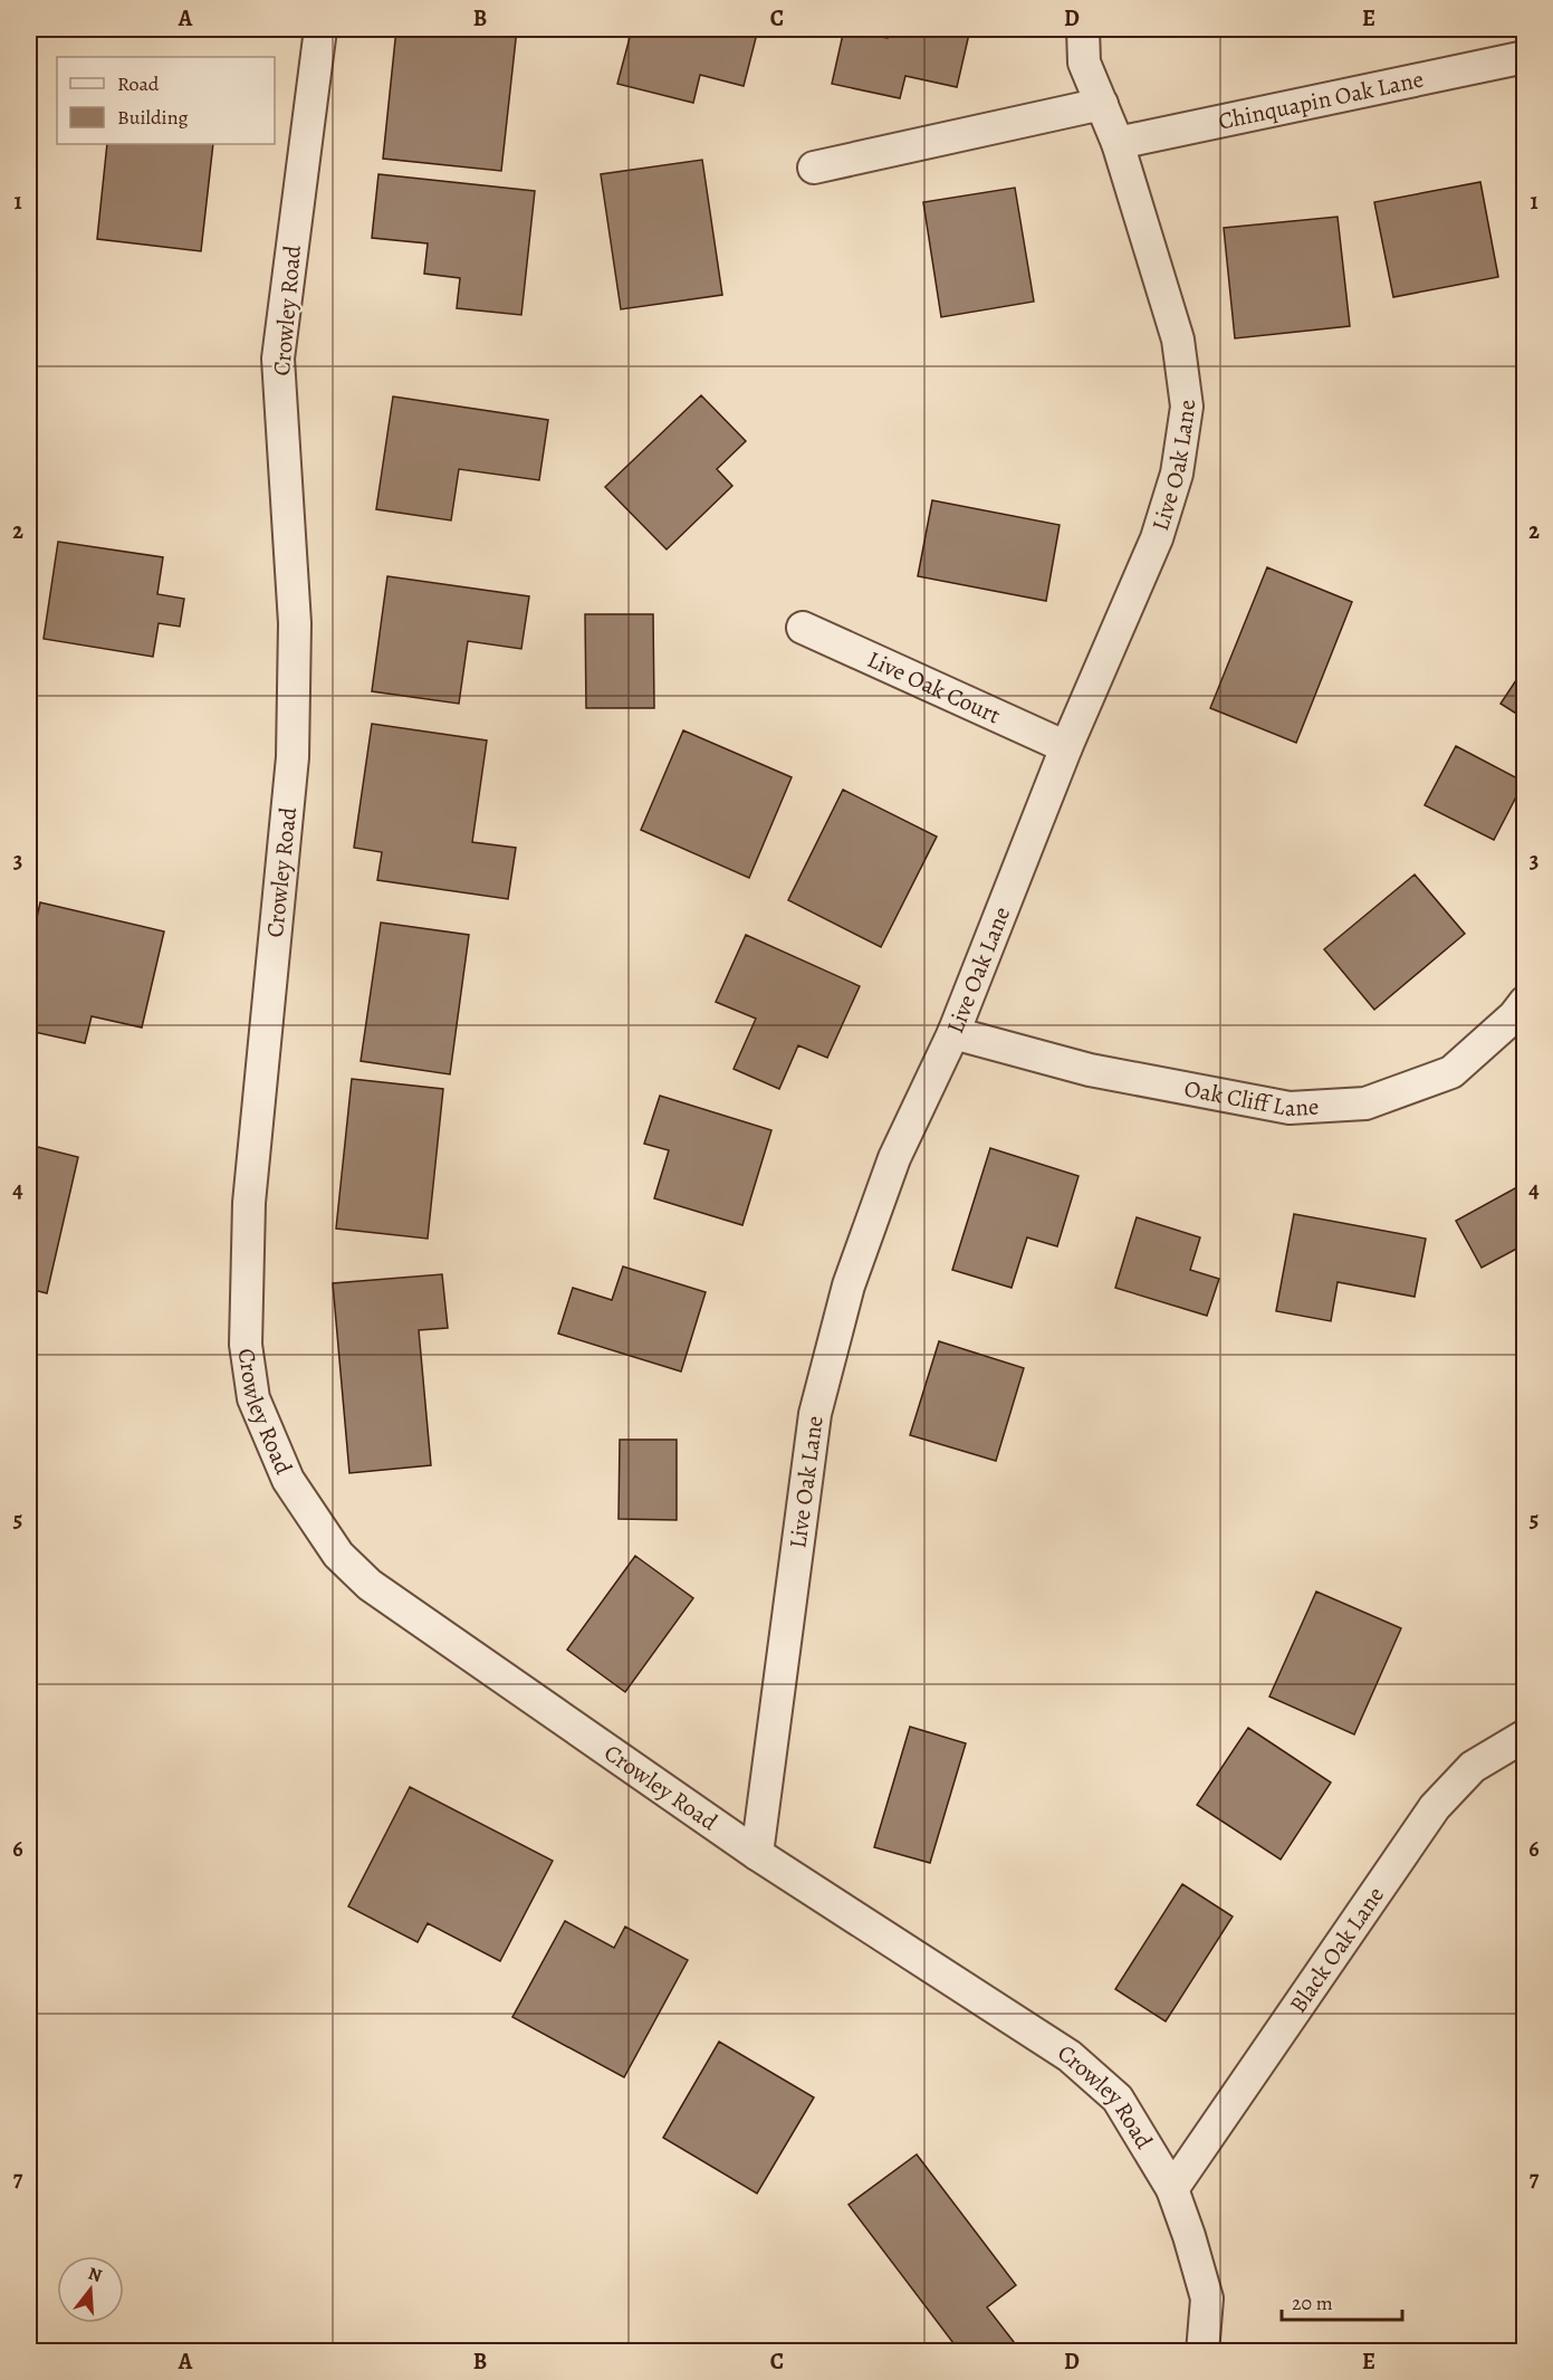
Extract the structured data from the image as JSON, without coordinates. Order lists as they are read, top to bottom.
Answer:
{
  "streets": {
    "street": [
      "Chinquapin Oak Lane",
      "Crowley Road",
      "Live Oak Lane",
      "Live Oak Court",
      "Oak Cliff Lane",
      "Black Oak Lane"
    ]
  },
  "crossings": [
    ["Chinquapin Oak Lane", "Live Oak Lane"],
    ["Crowley Road", "Live Oak Lane"],
    ["Crowley Road", "Black Oak Lane"],
    ["Live Oak Lane", "Live Oak Court"],
    ["Live Oak Lane", "Oak Cliff Lane"]
  ],
  "legend": ["Road", "Building"],
  "scale_bar": "20 m",
  "north": "top",
  "grid": {
    "columns": [
      "A",
      "B",
      "C",
      "D",
      "E"
    ],
    "rows": [
      "1",
      "2",
      "3",
      "4",
      "5",
      "6",
      "7"
    ]
  }
}
